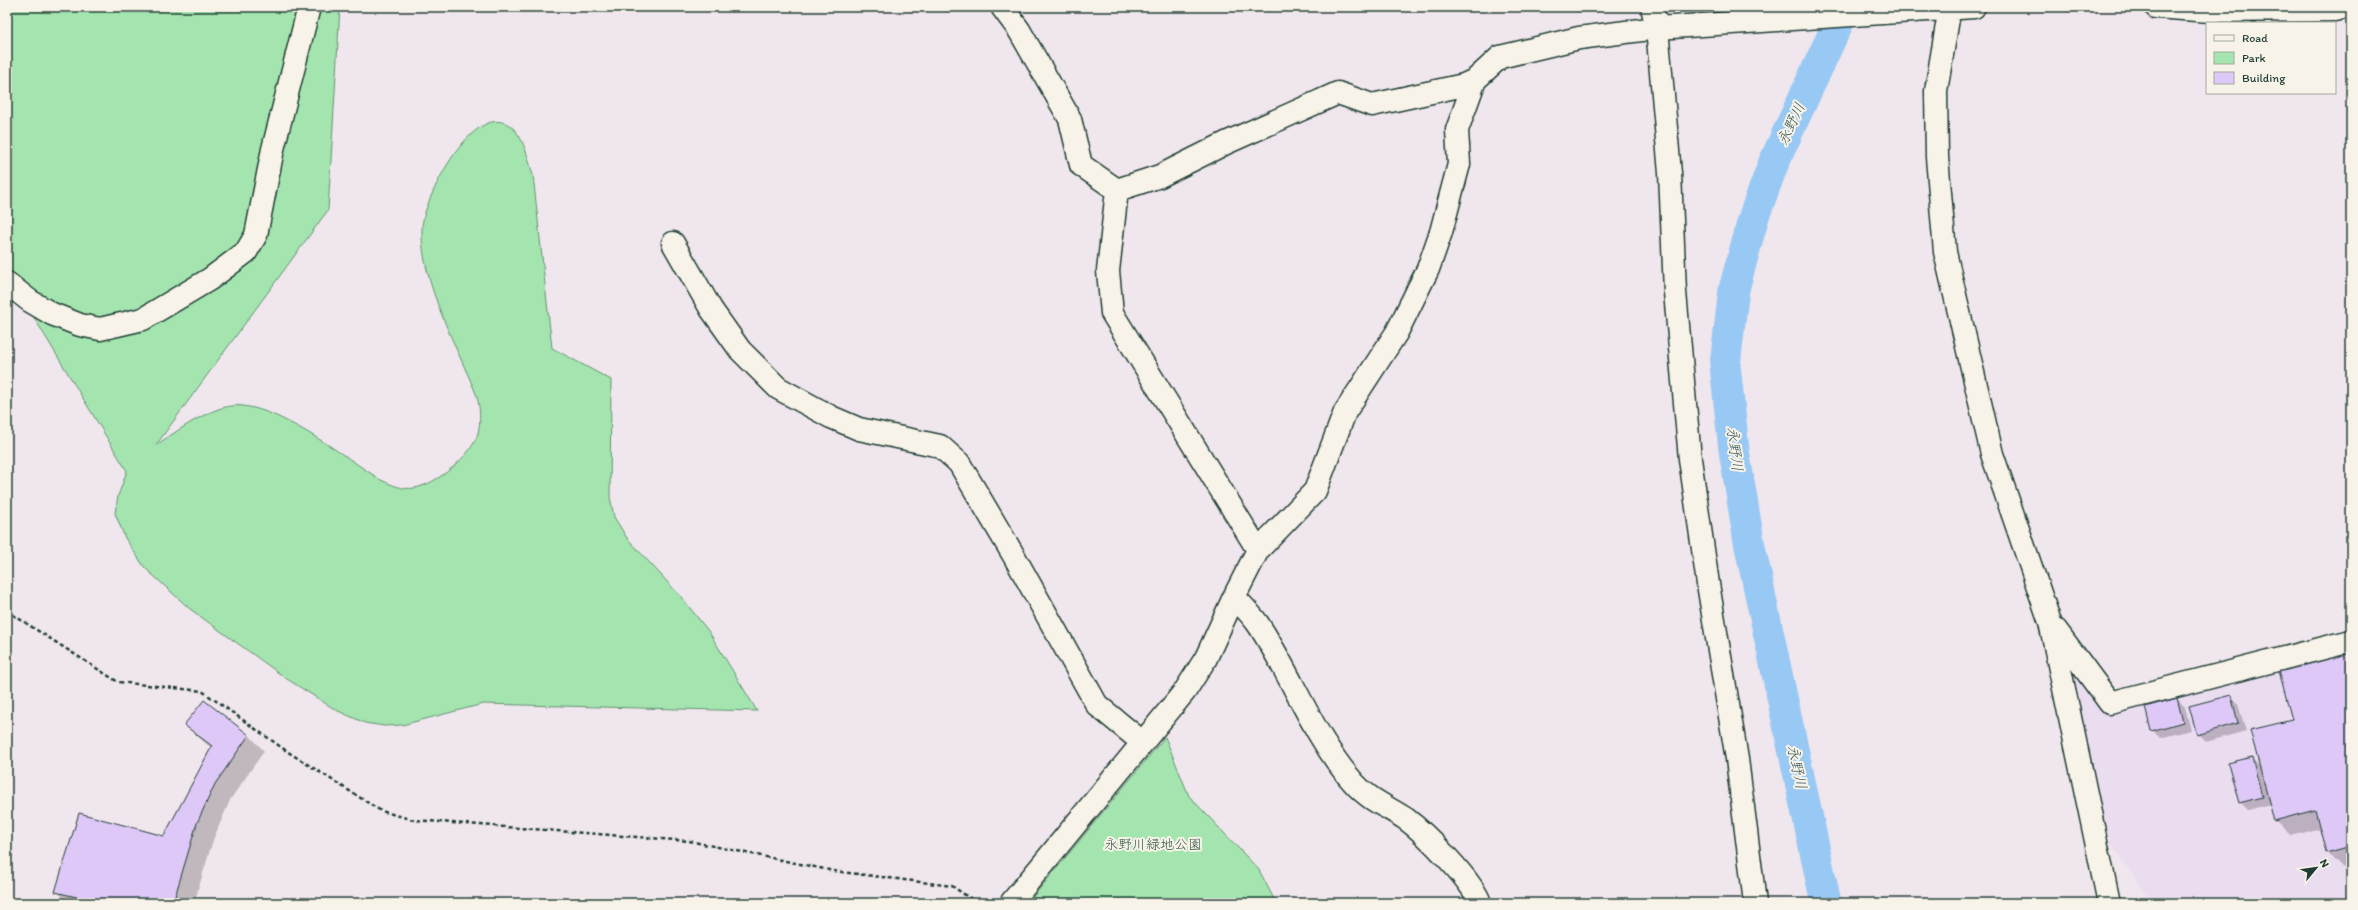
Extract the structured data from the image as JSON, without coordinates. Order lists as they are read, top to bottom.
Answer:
{
  "water": ["永野川"],
  "parks": ["永野川緑地公園"],
  "legend": ["Road", "Park", "Building"],
  "north": "top right"
}
